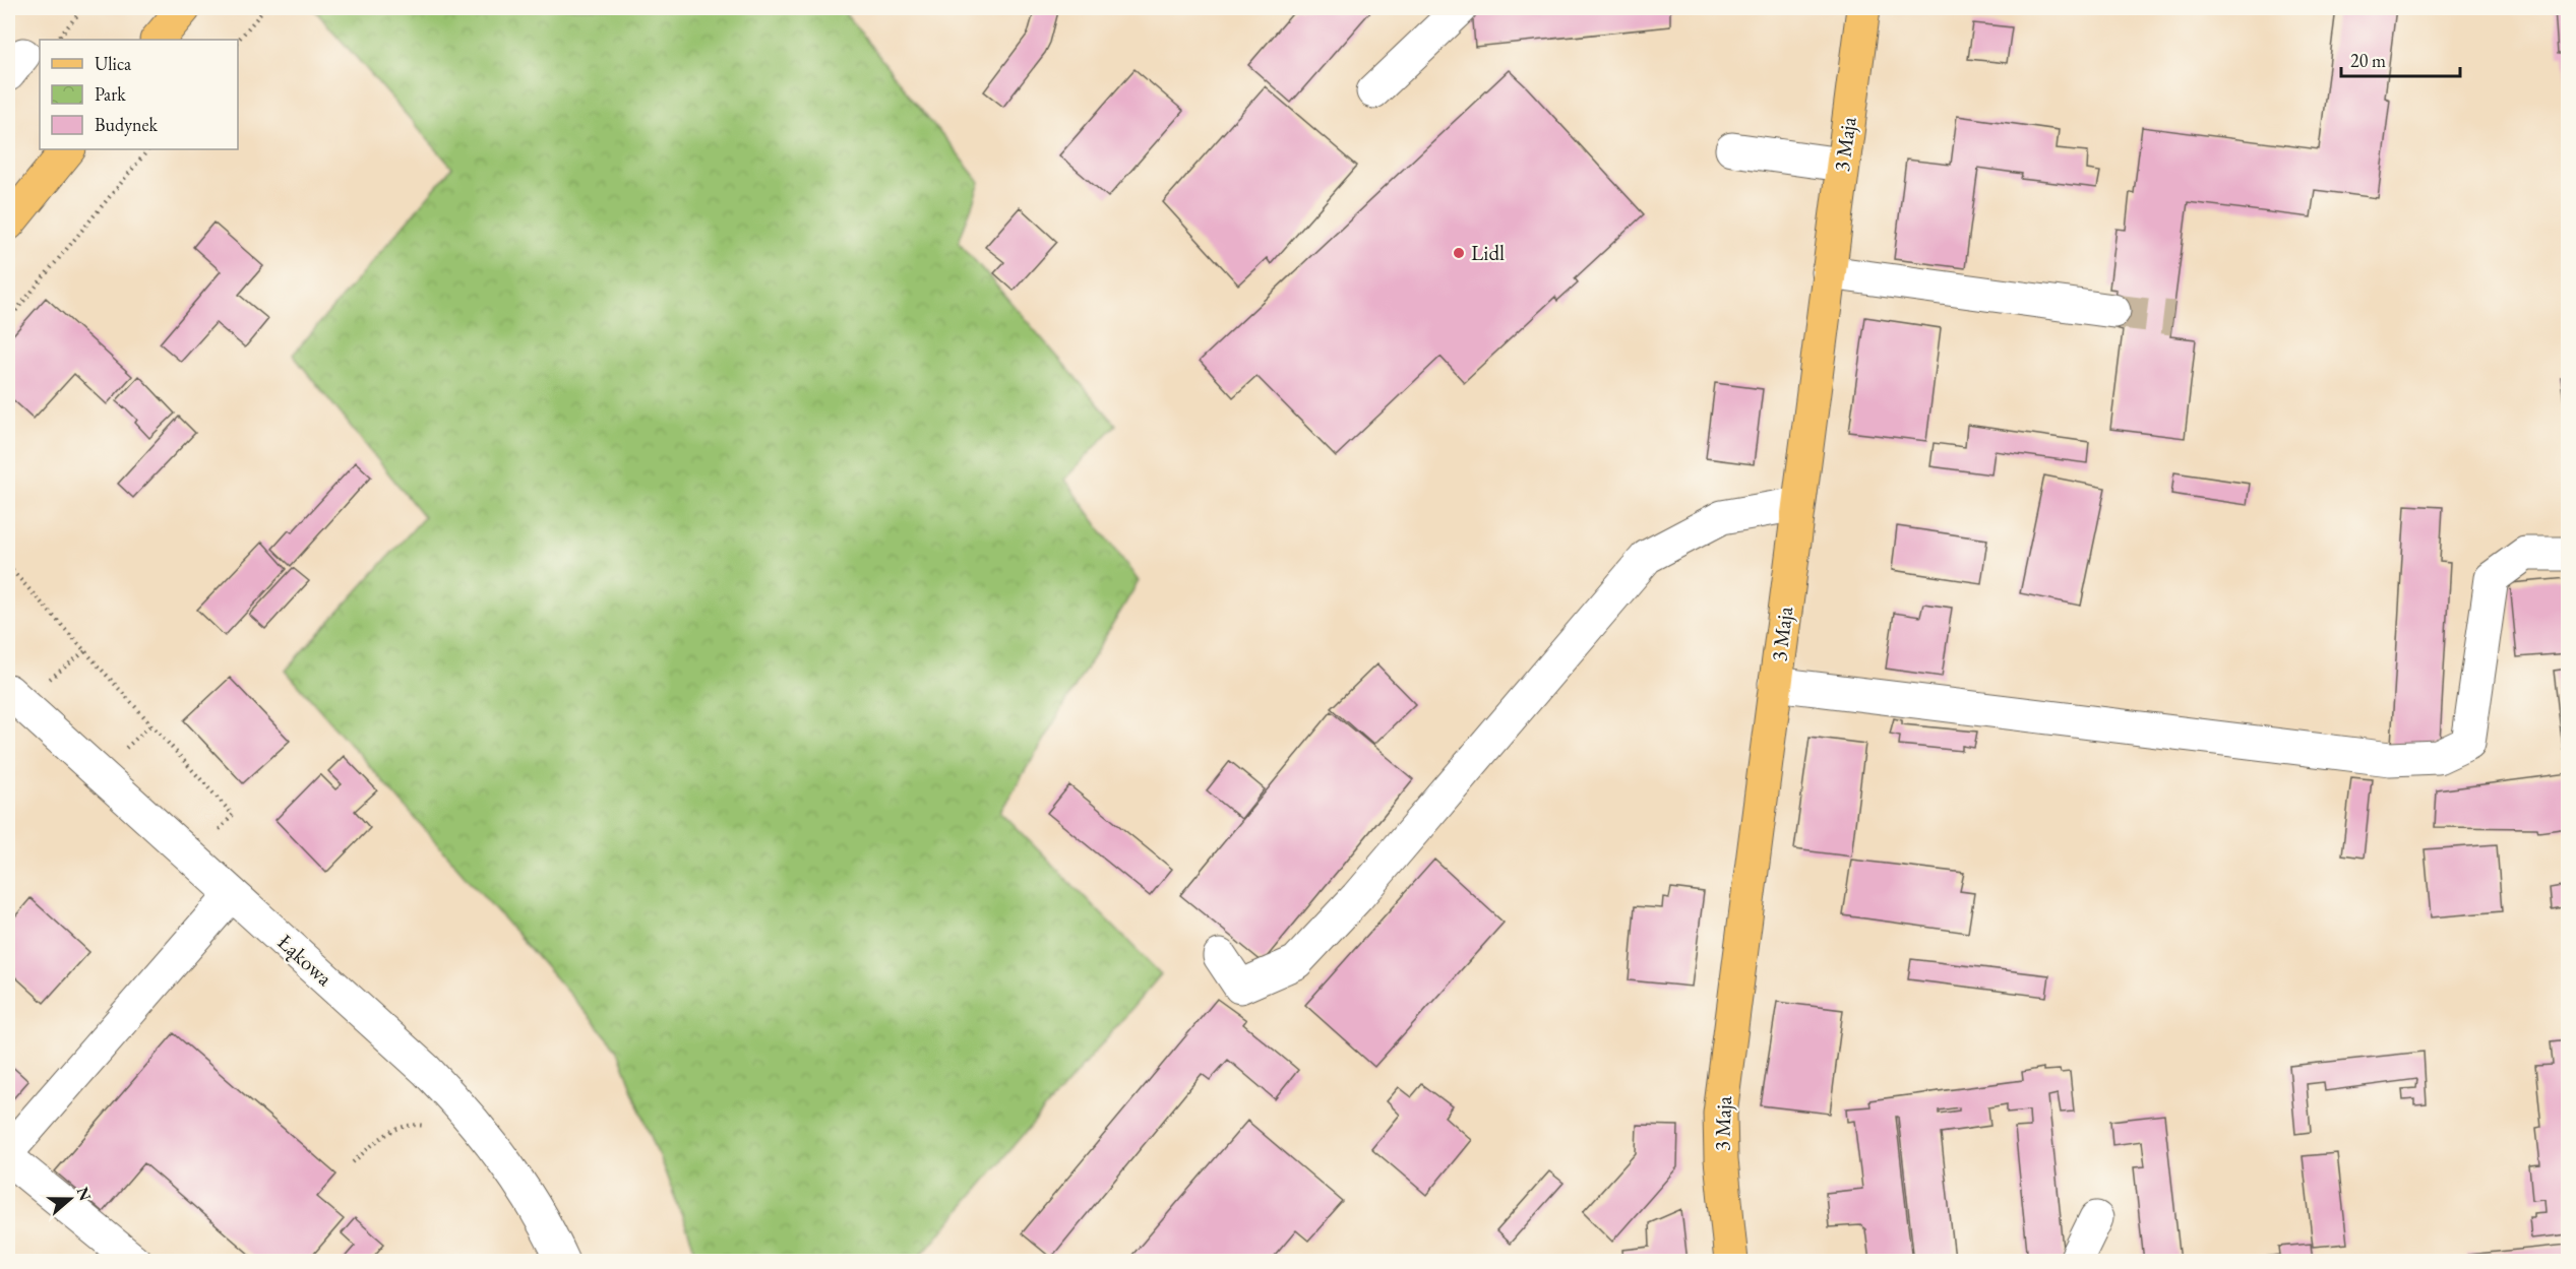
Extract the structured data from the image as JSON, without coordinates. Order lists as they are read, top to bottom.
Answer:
{
  "streets": {
    "main road": ["3 Maja"],
    "street": ["Łąkowa"]
  },
  "places": ["Lidl"],
  "legend": ["Ulica", "Park", "Budynek"],
  "scale_bar": "20 m",
  "north": "right"
}
